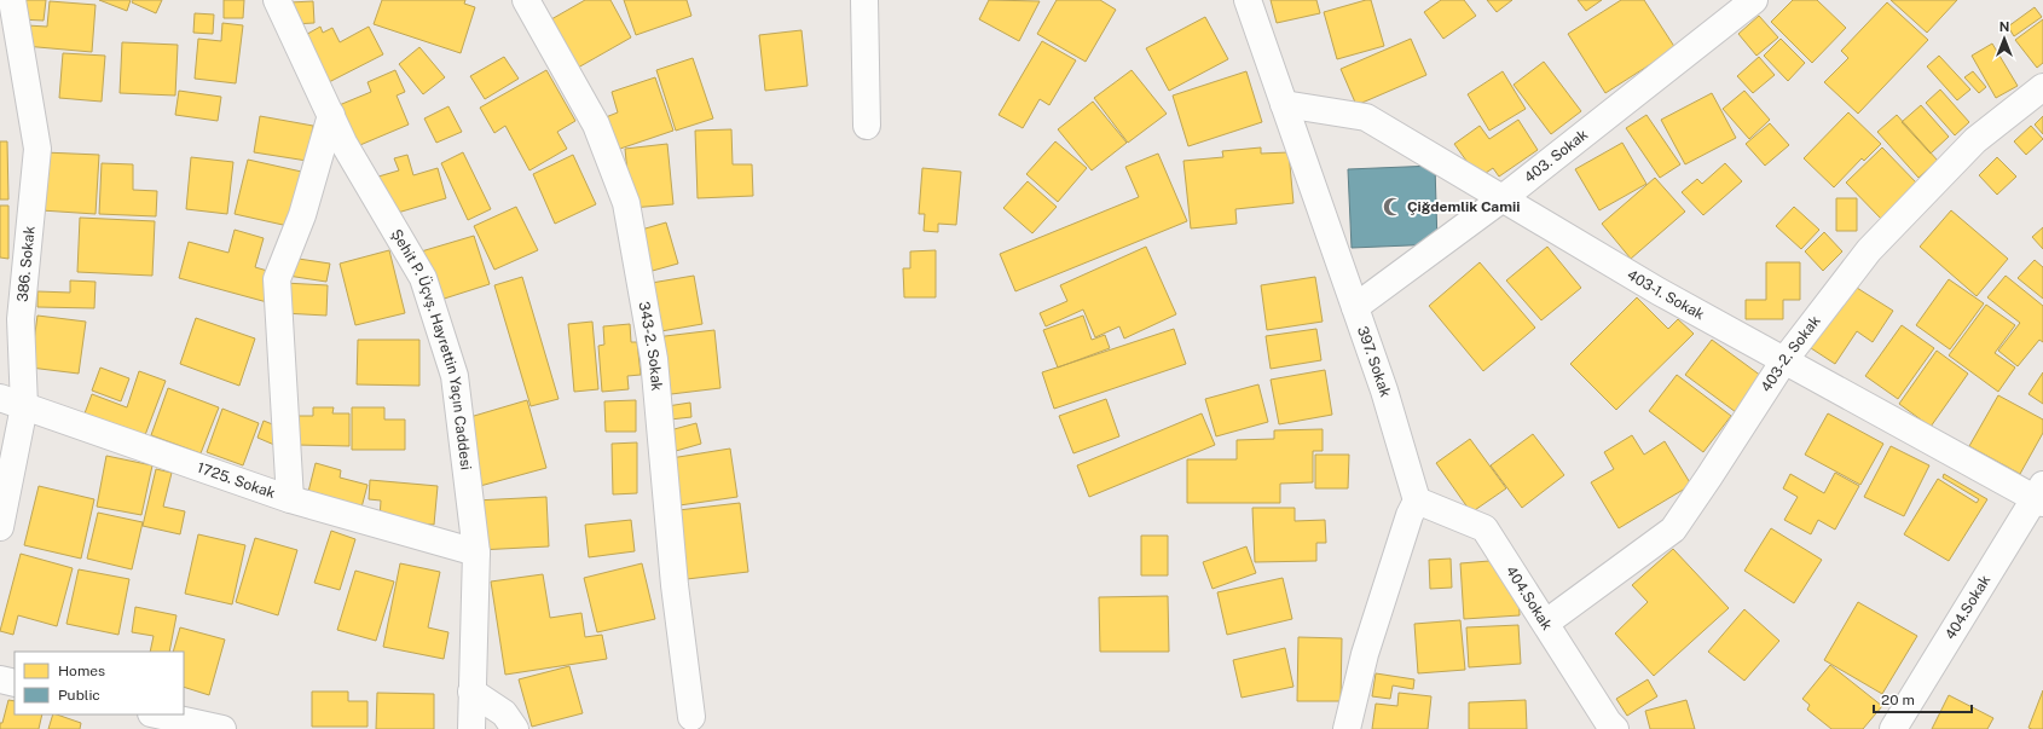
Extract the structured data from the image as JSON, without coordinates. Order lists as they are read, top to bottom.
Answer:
{
  "streets": {
    "street": [
      "403. Sokak",
      "386. Sokak",
      "403-1. Sokak",
      "343-2. Sokak",
      "Şehit P. Üçvş. Hayrettin Yaçın Caddesi",
      "403-2. Sokak",
      "397. Sokak",
      "1725. Sokak",
      "404.Sokak"
    ]
  },
  "crossings": [
    ["403. Sokak", "403-1. Sokak"],
    ["403. Sokak", "397. Sokak"],
    ["386. Sokak", "1725. Sokak"],
    ["403-1. Sokak", "403-2. Sokak"],
    ["403-1. Sokak", "397. Sokak"],
    ["403-1. Sokak", "404.Sokak"],
    ["Şehit P. Üçvş. Hayrettin Yaçın Caddesi", "1725. Sokak"],
    ["403-2. Sokak", "404.Sokak"],
    ["397. Sokak", "404.Sokak"]
  ],
  "places": {
    "mosque": ["Çiğdemlik Camii"]
  },
  "legend": ["Homes", "Public"],
  "scale_bar": "20 m",
  "north": "top"
}
